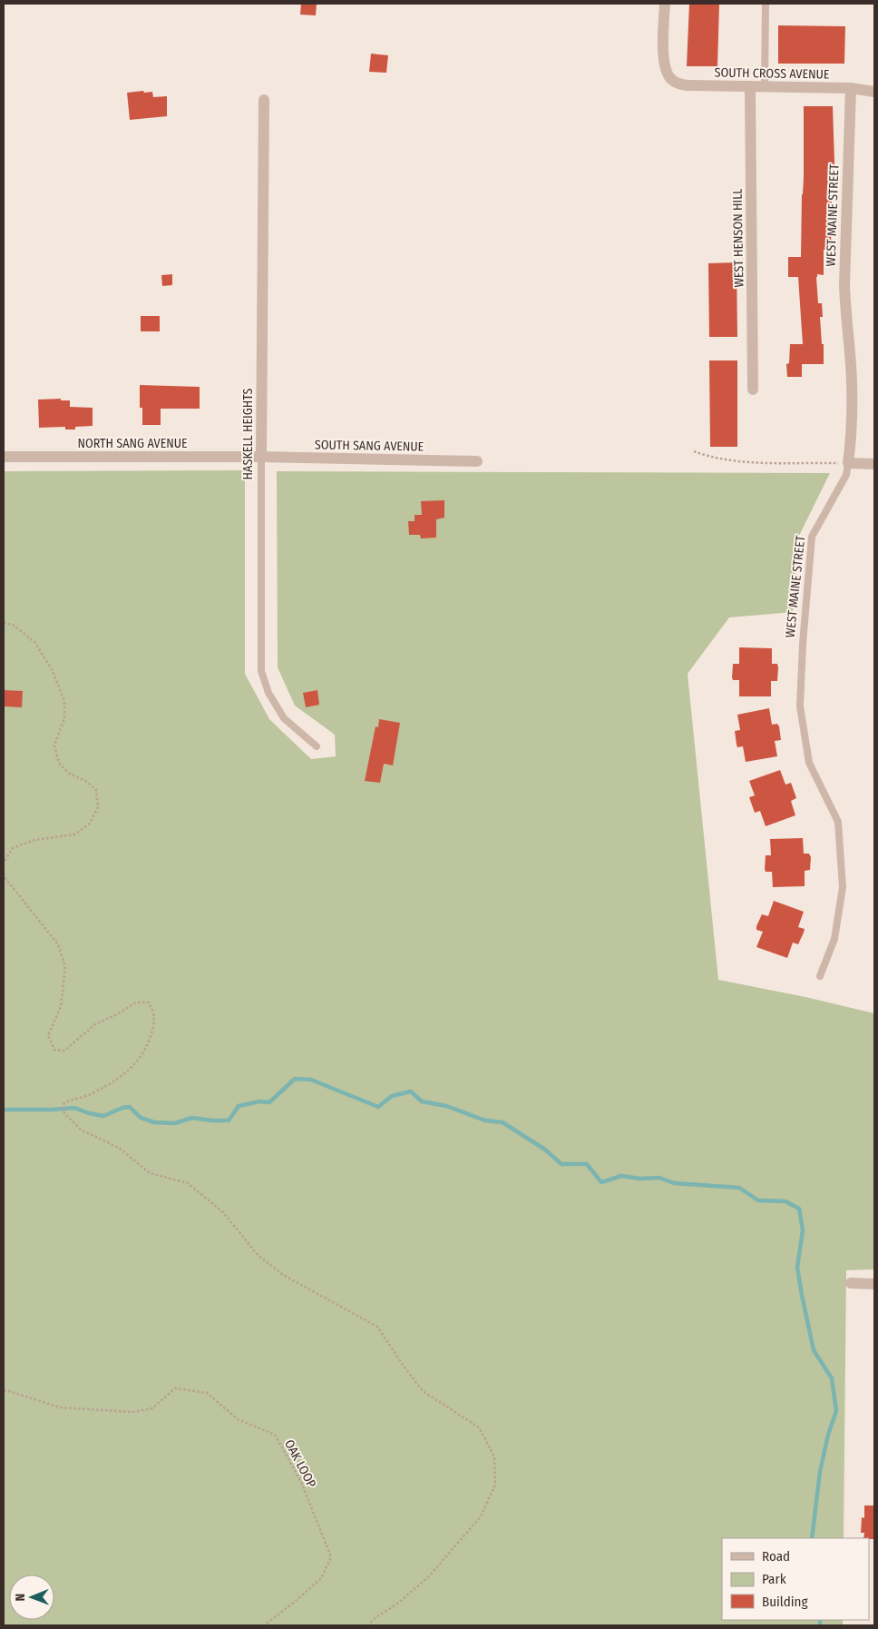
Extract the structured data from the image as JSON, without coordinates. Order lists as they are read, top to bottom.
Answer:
{
  "streets": {
    "street": [
      "SOUTH CROSS AVENUE",
      "WEST MAINE STREET",
      "WEST HENSON HILL",
      "HASKELL HEIGHTS",
      "NORTH SANG AVENUE",
      "SOUTH SANG AVENUE"
    ],
    "path": ["OAK LOOP"]
  },
  "crossings": [
    ["SOUTH CROSS AVENUE", "WEST MAINE STREET"],
    ["SOUTH CROSS AVENUE", "WEST HENSON HILL"],
    ["HASKELL HEIGHTS", "NORTH SANG AVENUE"],
    ["HASKELL HEIGHTS", "SOUTH SANG AVENUE"],
    ["NORTH SANG AVENUE", "SOUTH SANG AVENUE"]
  ],
  "legend": ["Road", "Park", "Building"],
  "north": "left"
}
